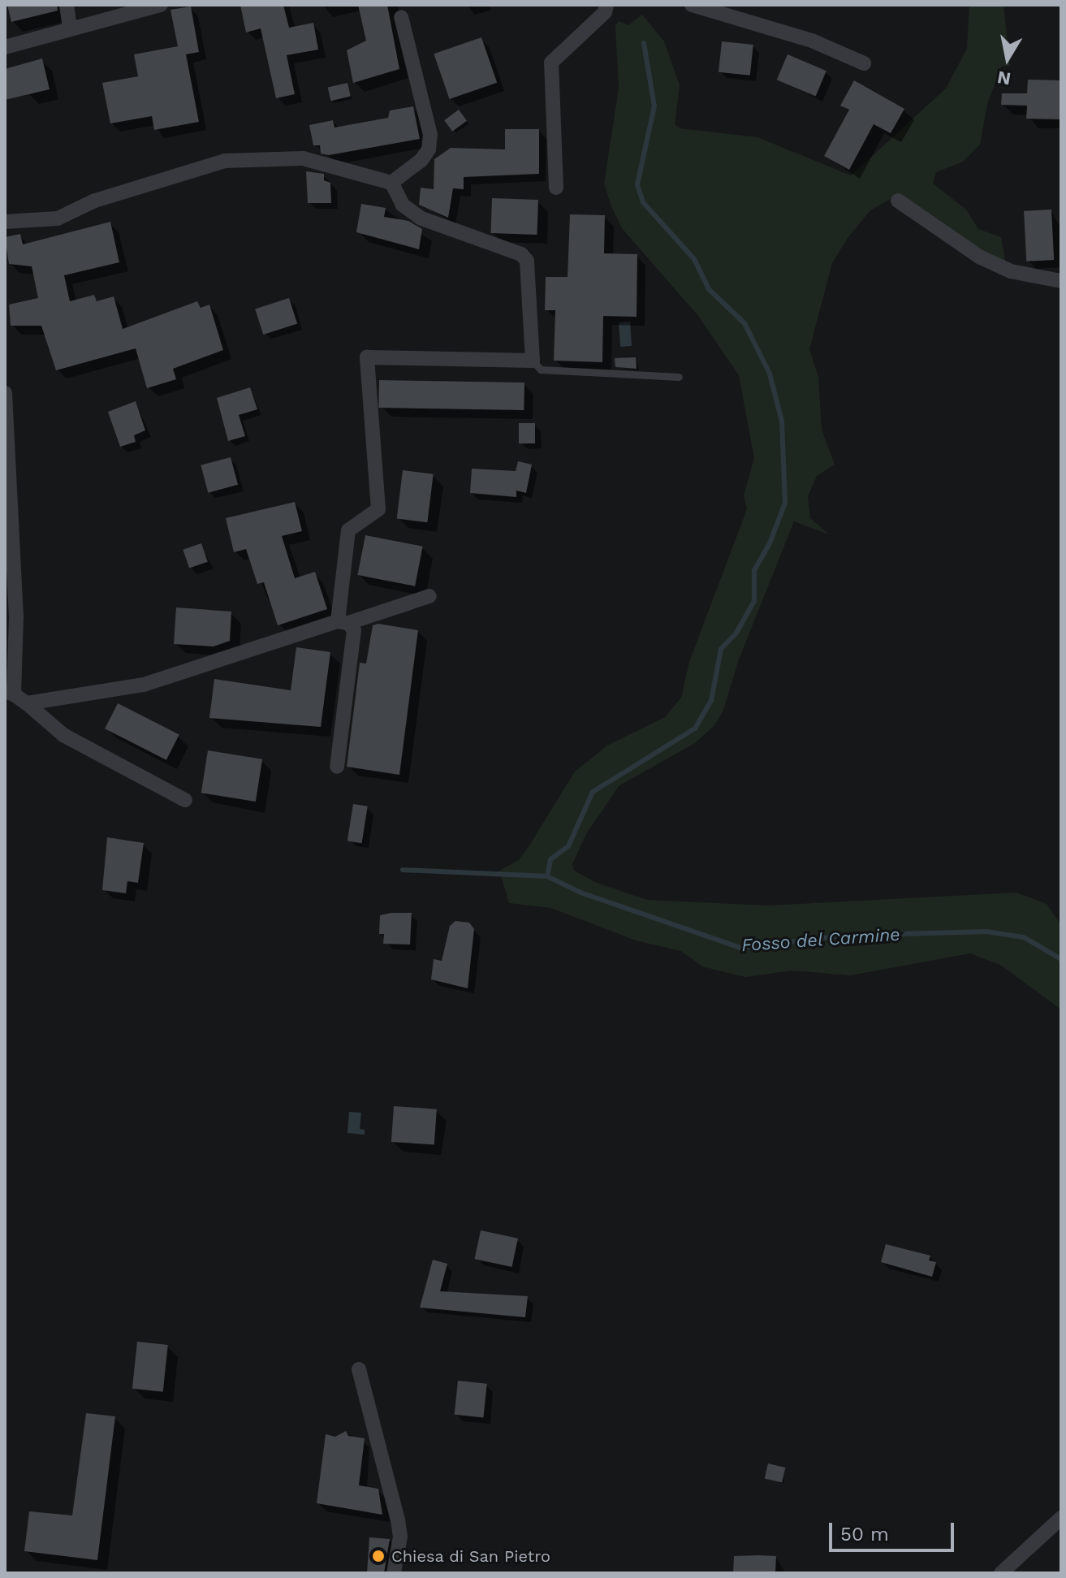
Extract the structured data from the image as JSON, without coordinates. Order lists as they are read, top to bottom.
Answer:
{
  "water": ["Fosso del Carmine"],
  "places": ["Chiesa di San Pietro"],
  "scale_bar": "50 m",
  "north": "bottom"
}
